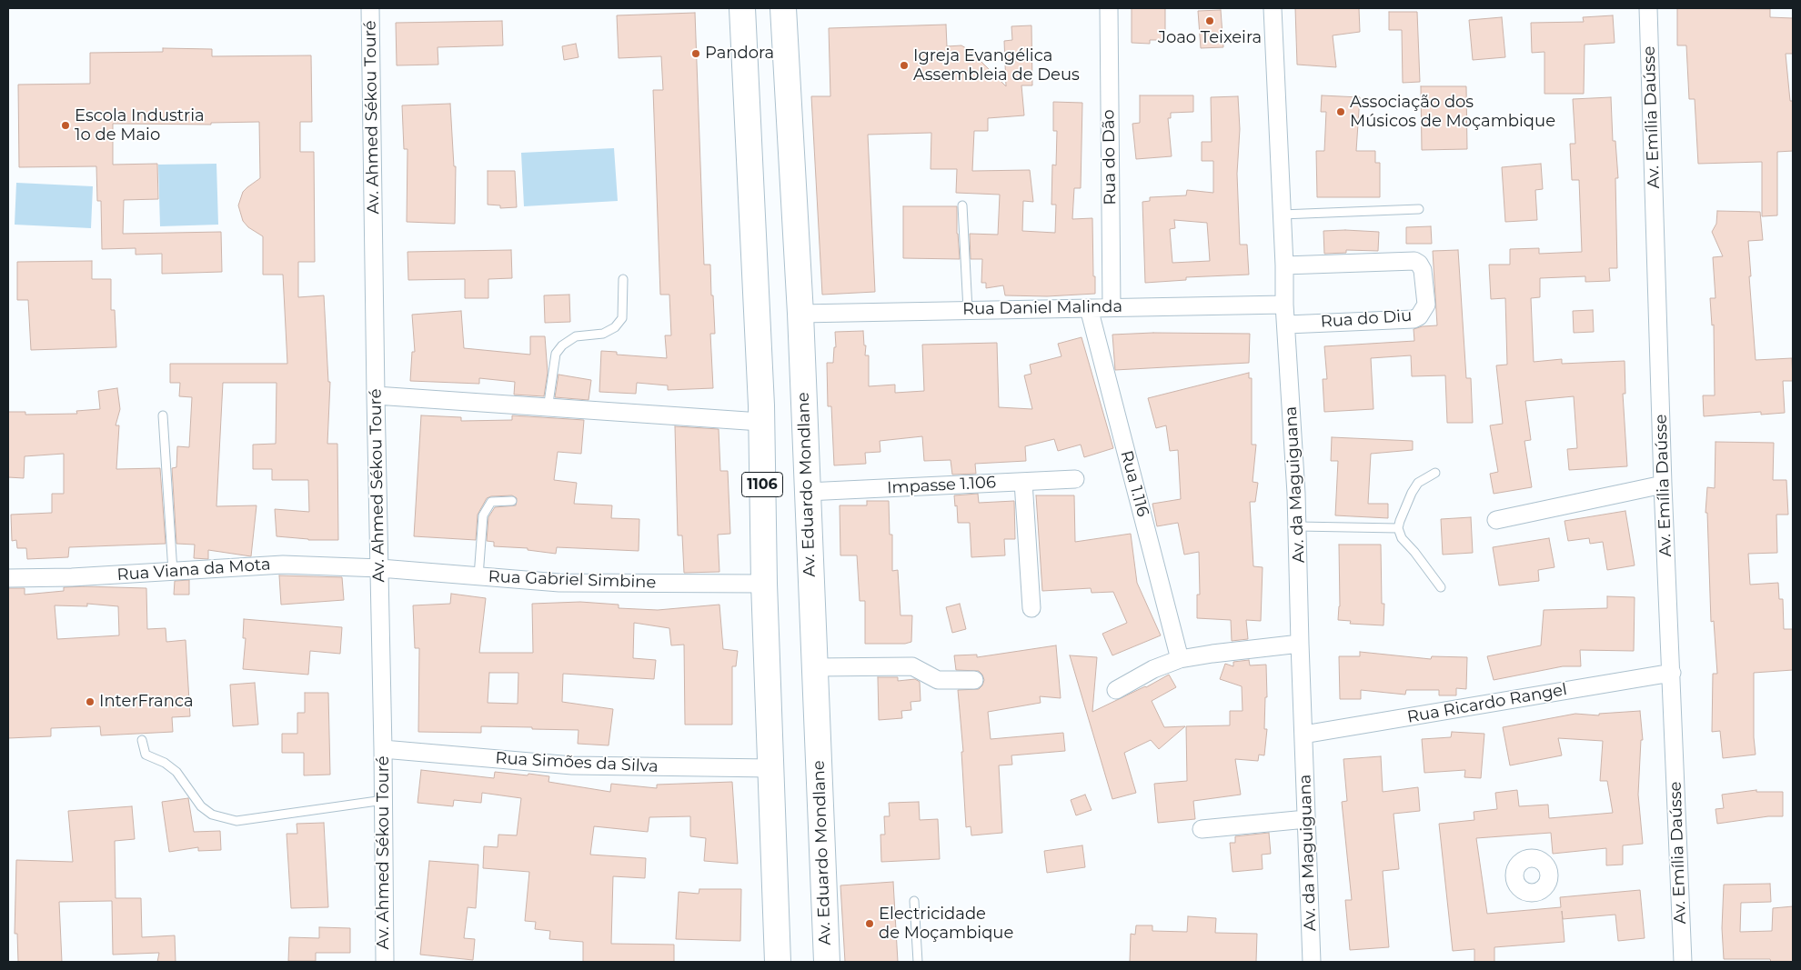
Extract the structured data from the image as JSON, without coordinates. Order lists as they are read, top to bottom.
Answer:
{
  "streets": {
    "main road": ["1106", "Av. Eduardo Mondlane"],
    "street": [
      "Av. Ahmed Sékou Touré",
      "Av. Emília Daússe",
      "Rua do Dão",
      "Rua Daniel Malinda",
      "Rua do Diu",
      "Rua 1.116",
      "Av. da Maguiguana",
      "Impasse 1.106",
      "Rua Viana da Mota",
      "Rua Gabriel Simbine",
      "Rua Ricardo Rangel",
      "Rua Simões da Silva"
    ]
  },
  "crossings": [
    ["Av. Ahmed Sékou Touré", "Rua Viana da Mota"],
    ["Av. Ahmed Sékou Touré", "Rua Gabriel Simbine"],
    ["Av. Ahmed Sékou Touré", "Rua Simões da Silva"],
    ["Av. Emília Daússe", "Rua Ricardo Rangel"],
    ["Rua do Dão", "Rua Daniel Malinda"],
    ["Rua Daniel Malinda", "Rua 1.116"],
    ["Rua Daniel Malinda", "Av. Eduardo Mondlane"],
    ["Rua Daniel Malinda", "Av. da Maguiguana"],
    ["Rua do Diu", "Av. da Maguiguana"],
    ["1106", "Rua Gabriel Simbine"],
    ["1106", "Rua Simões da Silva"],
    ["Av. Eduardo Mondlane", "Impasse 1.106"],
    ["Av. da Maguiguana", "Rua Ricardo Rangel"],
    ["Rua Viana da Mota", "Rua Gabriel Simbine"]
  ],
  "places": [
    "Joao Teixeira",
    "Pandora",
    "Igreja Evangélica Assembleia de Deus",
    "Associação dos Músicos de Moçambique",
    "Escola Industria 1o de Maio",
    "InterFranca",
    "Electricidade de Moçambique"
  ]
}
